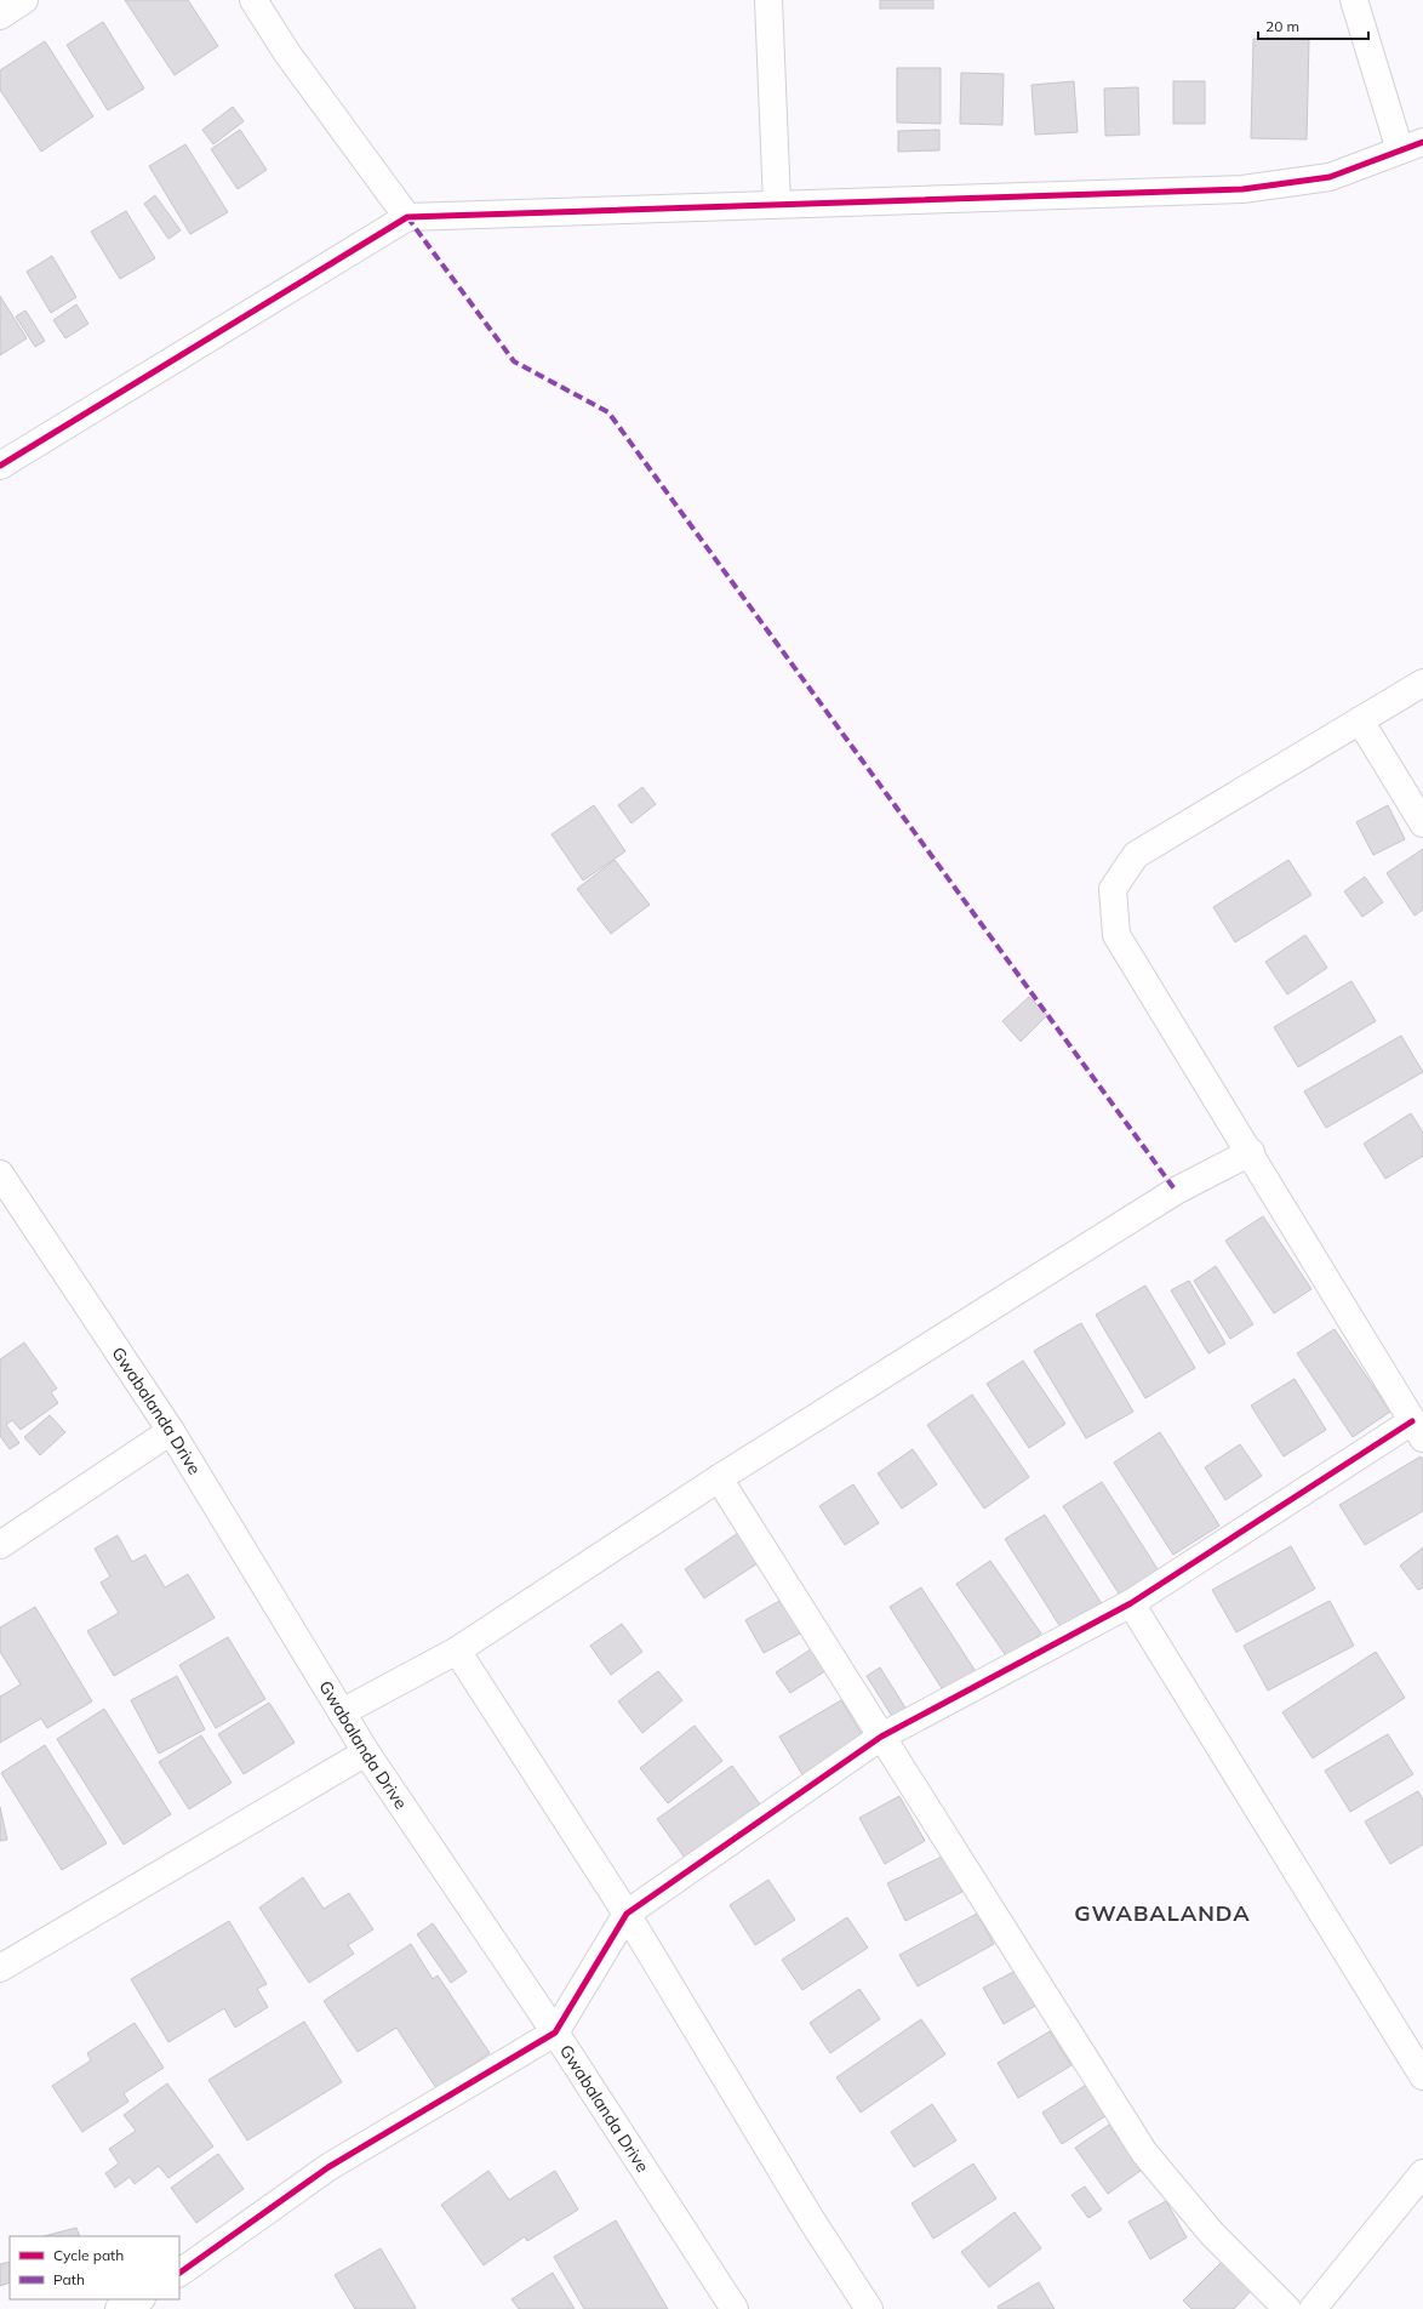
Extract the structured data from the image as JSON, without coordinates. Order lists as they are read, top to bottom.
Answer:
{
  "streets": {
    "street": ["Gwabalanda Drive"]
  },
  "districts": ["GWABALANDA"],
  "legend": ["Cycle path", "Path"],
  "scale_bar": "20 m"
}
